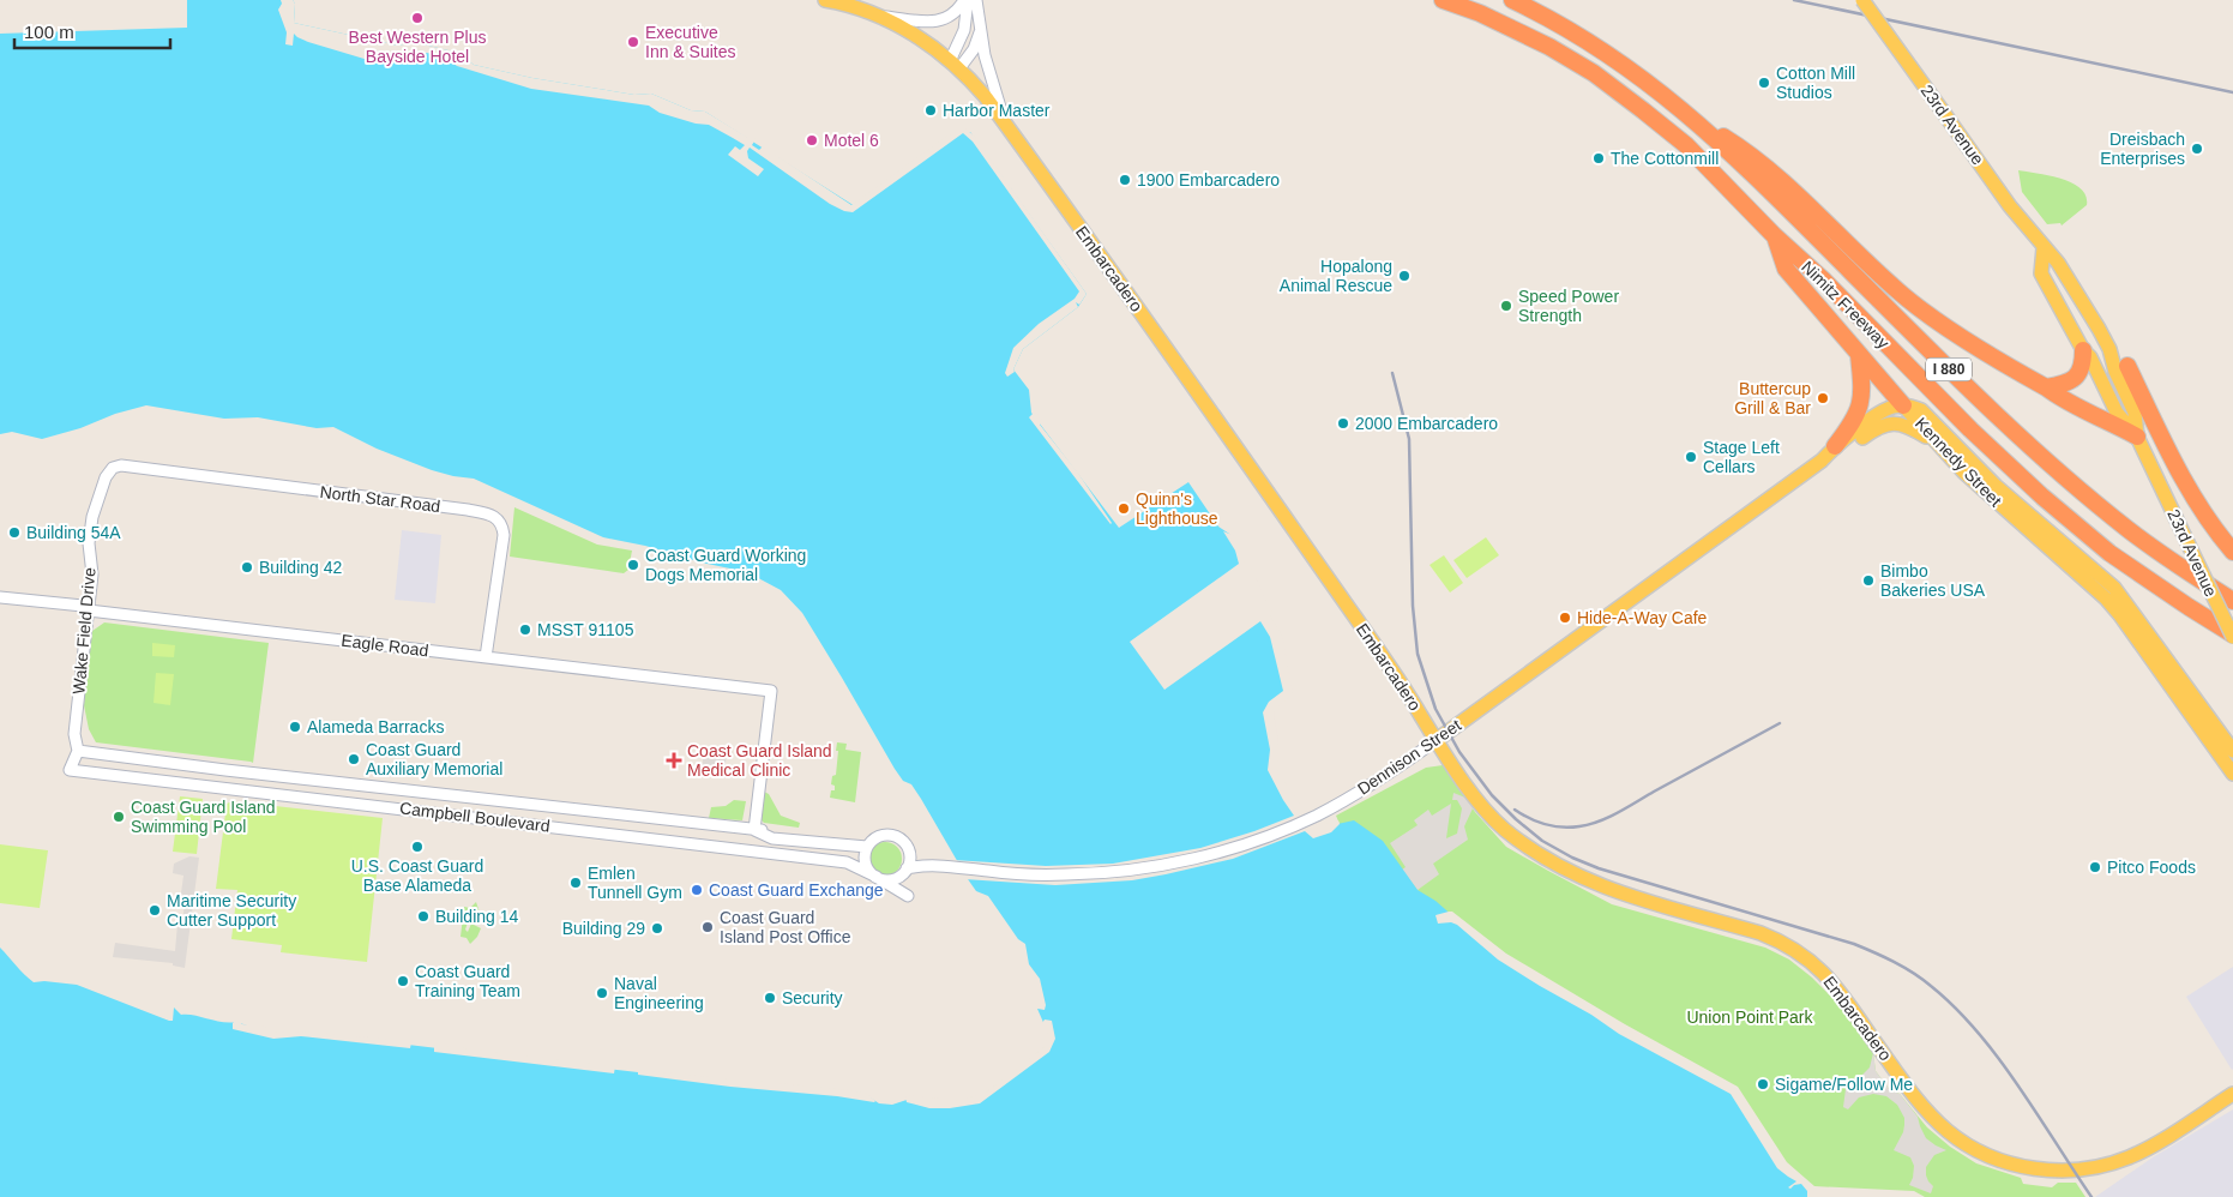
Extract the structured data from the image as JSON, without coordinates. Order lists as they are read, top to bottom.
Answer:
{
  "streets": {
    "highway": ["Nimitz Freeway", "I 880"],
    "main road": [
      "23rd Avenue",
      "Embarcadero",
      "Kennedy Street",
      "Dennison Street"
    ],
    "street": [
      "North Star Road",
      "Wake Field Drive",
      "Eagle Road",
      "Campbell Boulevard"
    ]
  },
  "crossings": [
    ["23rd Avenue", "Nimitz Freeway"],
    ["Embarcadero", "Dennison Street"],
    ["Kennedy Street", "Dennison Street"],
    ["North Star Road", "Wake Field Drive"],
    ["North Star Road", "Eagle Road"],
    ["Wake Field Drive", "Eagle Road"],
    ["Wake Field Drive", "Campbell Boulevard"],
    ["Eagle Road", "Campbell Boulevard"],
    ["Dennison Street", "Campbell Boulevard"]
  ],
  "parks": ["Union Point Park"],
  "places": {
    "other": [
      "Best Western Plus Bayside Hotel",
      "Executive Inn & Suites",
      "Cotton Mill Studios",
      "Harbor Master",
      "Motel 6",
      "Dreisbach Enterprises",
      "The Cottonmill",
      "1900 Embarcadero",
      "Hopalong Animal Rescue",
      "Speed Power Strength",
      "Buttercup Grill & Bar",
      "2000 Embarcadero",
      "Stage Left Cellars",
      "Quinn's Lighthouse",
      "Building 54A",
      "Coast Guard Working Dogs Memorial",
      "Building 42",
      "Bimbo Bakeries USA",
      "Hide-A-Way Cafe",
      "MSST 91105",
      "Alameda Barracks",
      "Coast Guard Auxiliary Memorial",
      "Coast Guard Island Swimming Pool",
      "U.S. Coast Guard Base Alameda",
      "Pitco Foods",
      "Emlen Tunnell Gym",
      "Coast Guard Exchange",
      "Maritime Security Cutter Support",
      "Building 14",
      "Coast Guard Island Post Office",
      "Building 29",
      "Coast Guard Training Team",
      "Naval Engineering",
      "Security",
      "Sigame/Follow Me"
    ],
    "health": ["Coast Guard Island Medical Clinic"]
  },
  "scale_bar": "100 m"
}
